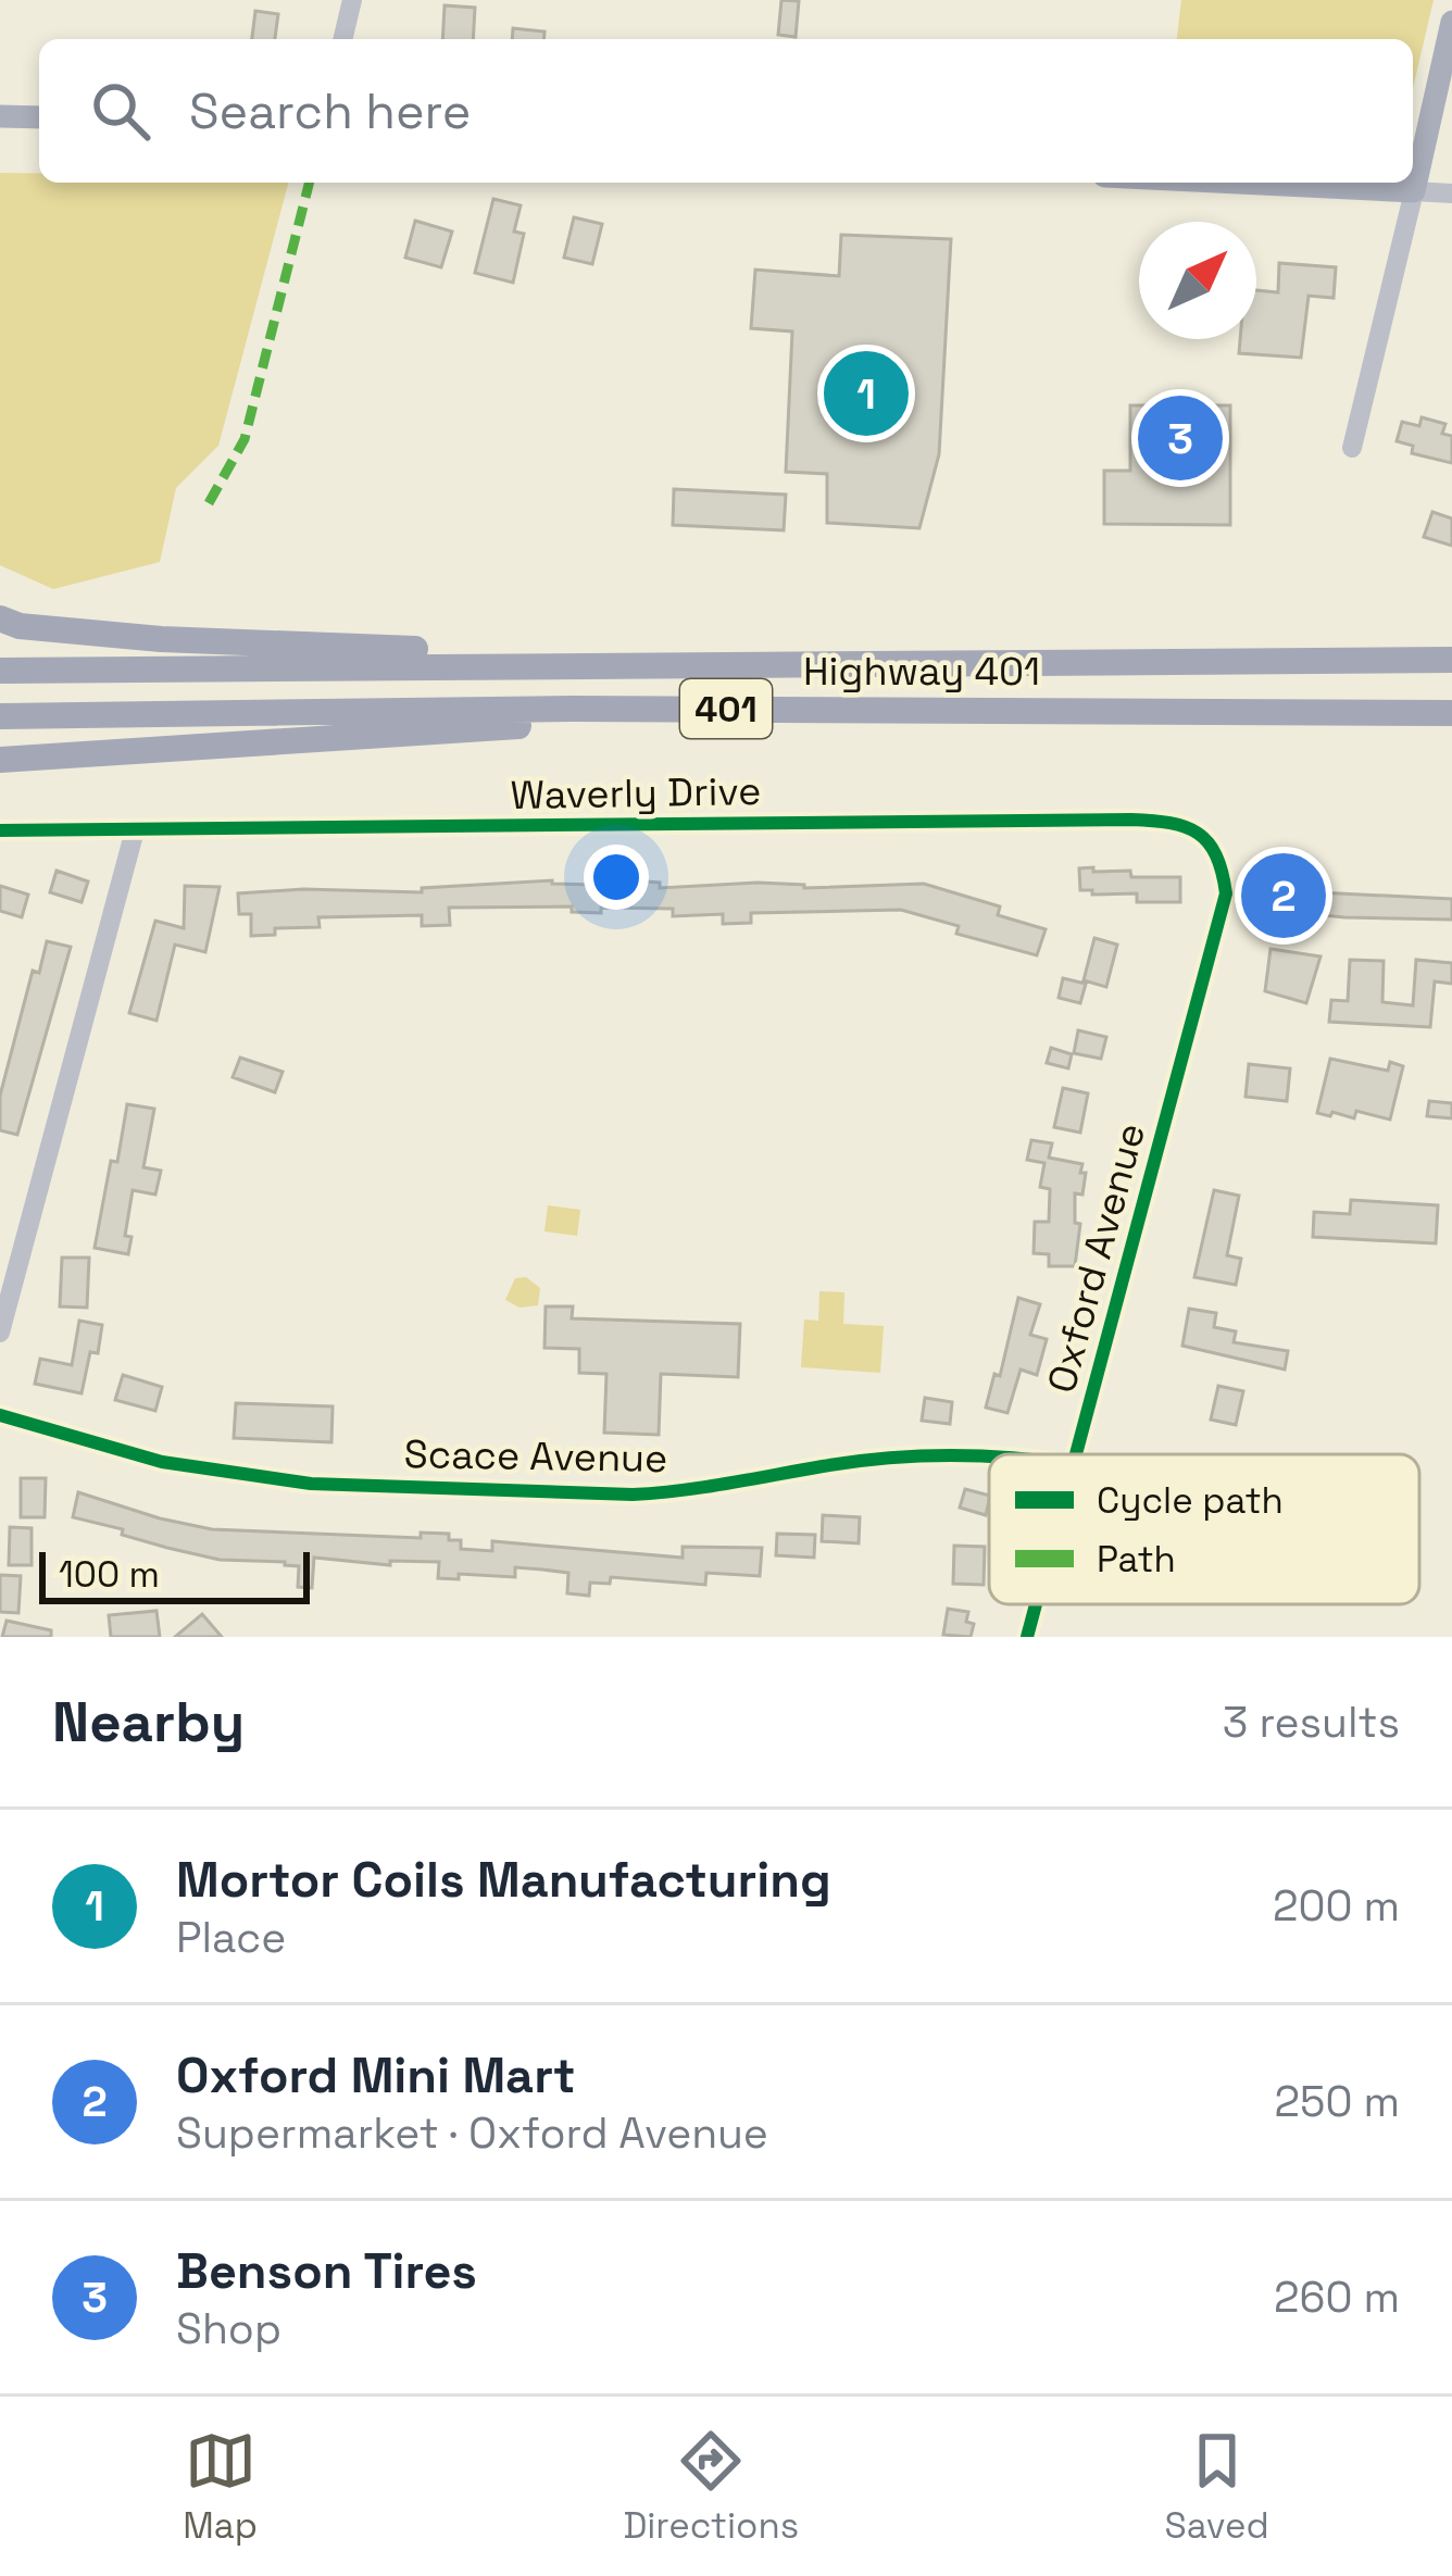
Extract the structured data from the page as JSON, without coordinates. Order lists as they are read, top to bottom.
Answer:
{
  "streets": {
    "highway": ["Highway 401", "401"],
    "street": ["Waverly Drive", "Oxford Avenue", "Scace Avenue"]
  },
  "crossings": [
    ["Waverly Drive", "Oxford Avenue"]
  ],
  "legend": ["Cycle path", "Path"],
  "scale_bar": "100 m",
  "north": "top right",
  "page": {
    "search": "Search here",
    "pins": ["1", "3", "2"],
    "scale": "100 m",
    "heading": ["Nearby", "3 results"],
    "list": [
      {
        "mark": "1",
        "name": "Mortor Coils Manufacturing",
        "note": "Place",
        "value": "200 m"
      },
      {
        "mark": "2",
        "name": "Oxford Mini Mart",
        "note": "Supermarket · Oxford Avenue",
        "value": "250 m"
      },
      {
        "mark": "3",
        "name": "Benson Tires",
        "note": "Shop",
        "value": "260 m"
      }
    ],
    "nav": ["Map", "Directions", "Saved"]
  }
}
